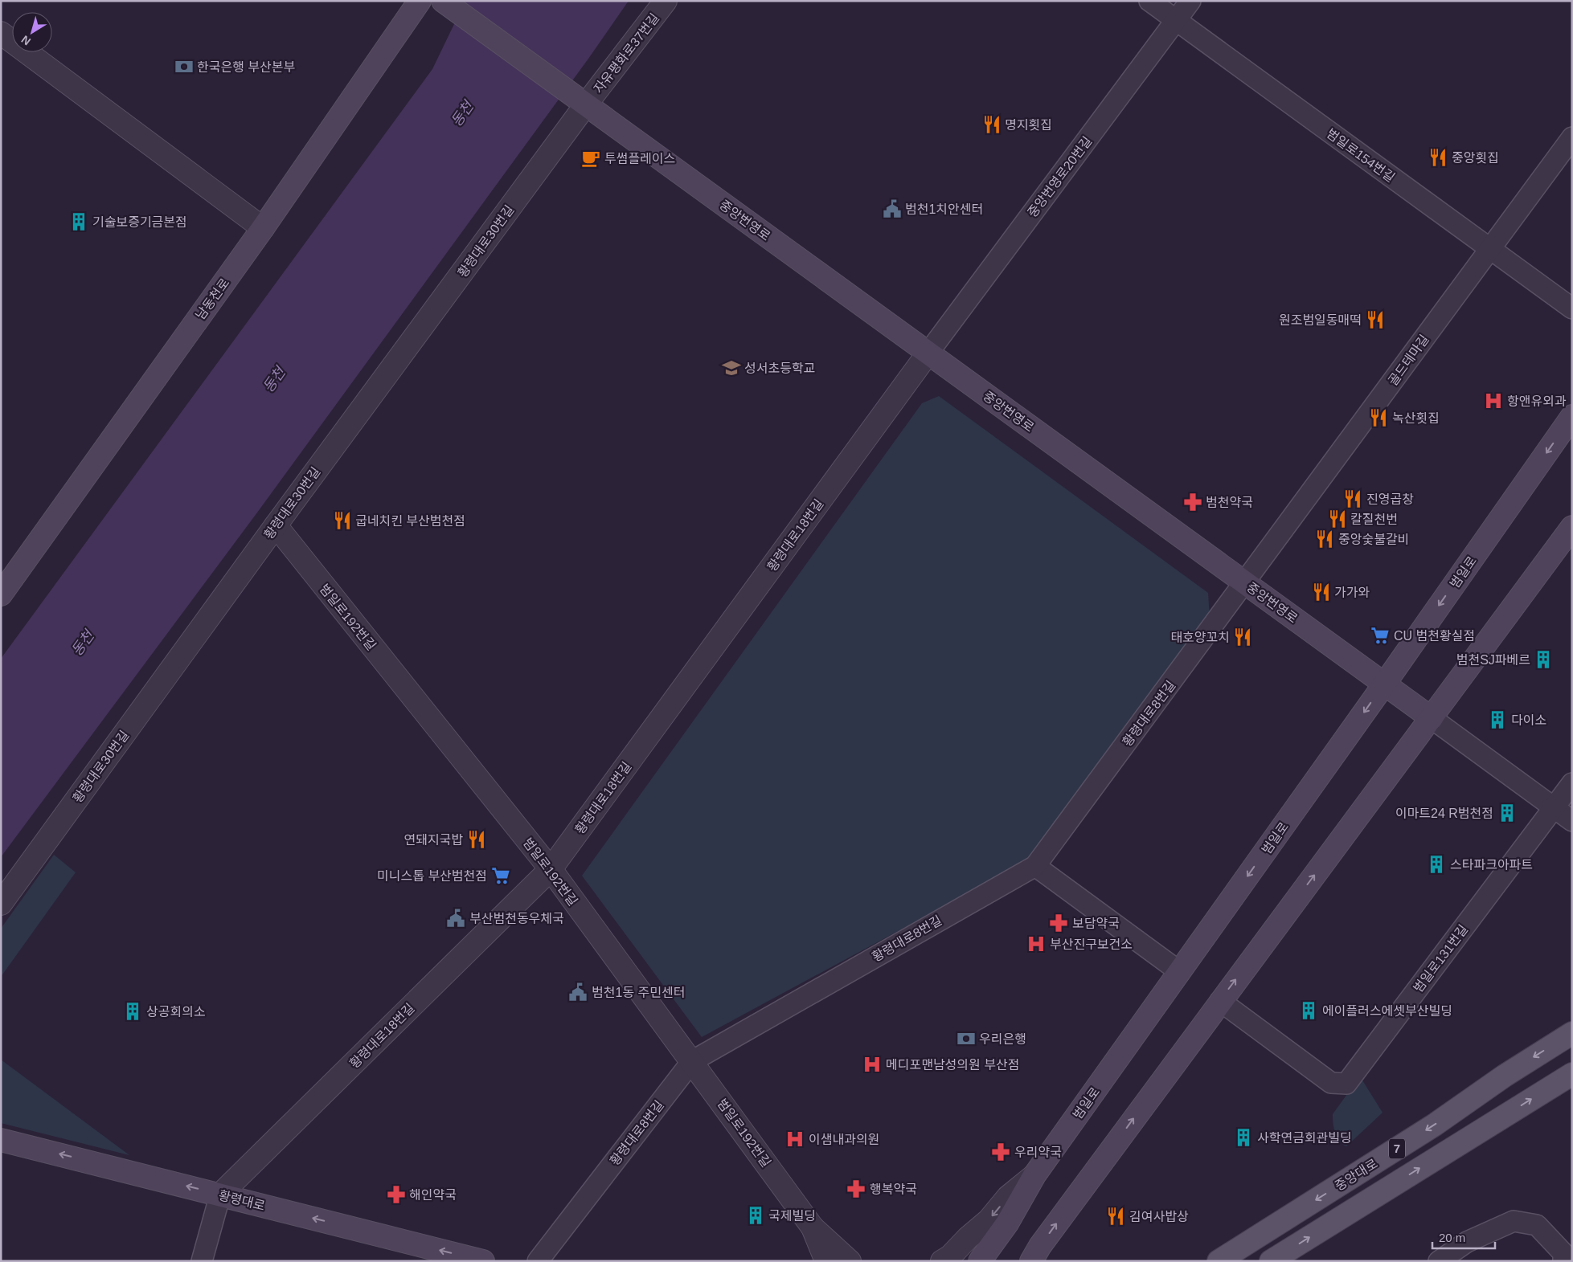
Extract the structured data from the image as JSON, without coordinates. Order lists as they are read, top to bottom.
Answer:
{
  "streets": {
    "main road": [
      "중앙번영로",
      "남동천로",
      "범일로",
      "7",
      "중앙대로",
      "황령대로"
    ],
    "street": [
      "자유평화로37번길",
      "범일로154번길",
      "중앙번영로20번길",
      "황령대로30번길",
      "골드테마길",
      "황령대로18번길",
      "범일로192번길",
      "황령대로8번길",
      "범일로131번길"
    ]
  },
  "crossings": [
    ["자유평화로37번길", "중앙번영로"],
    ["자유평화로37번길", "황령대로30번길"],
    ["범일로154번길", "중앙번영로20번길"],
    ["범일로154번길", "골드테마길"],
    ["중앙번영로20번길", "중앙번영로"],
    ["중앙번영로20번길", "황령대로18번길"],
    ["중앙번영로", "황령대로30번길"],
    ["중앙번영로", "골드테마길"],
    ["중앙번영로", "황령대로18번길"],
    ["중앙번영로", "범일로"],
    ["중앙번영로", "황령대로8번길"],
    ["황령대로30번길", "범일로192번길"],
    ["골드테마길", "황령대로8번길"],
    ["황령대로18번길", "범일로192번길"],
    ["황령대로18번길", "황령대로"],
    ["범일로192번길", "황령대로8번길"]
  ],
  "one_way": ["황령대로"],
  "water": ["동천"],
  "places": {
    "bank": ["한국은행 부산본부", "우리은행"],
    "restaurant": [
      "명지횟집",
      "중앙횟집",
      "원조범일동매떡",
      "녹산횟집",
      "진영곱창",
      "칼질천번",
      "굽네치킨 부산범천점",
      "중앙숯불갈비",
      "가가와",
      "태호양꼬치",
      "연돼지국밥",
      "김여사밥상"
    ],
    "cafe": ["투썸플레이스"],
    "public building": ["범천1치안센터", "부산범천동우체국", "범천1동 주민센터"],
    "building": [
      "기술보증기금본점",
      "범천SJ파베르",
      "다이소",
      "이마트24 R범천점",
      "스타파크아파트",
      "에이플러스에셋부산빌딩",
      "상공회의소",
      "사학연금회관빌딩",
      "국제빌딩"
    ],
    "school or university": ["성서초등학교"],
    "hospital": [
      "항앤유외과",
      "부산진구보건소",
      "메디포맨남성의원 부산점",
      "이샘내과의원"
    ],
    "pharmacy": [
      "범천약국",
      "보담약국",
      "우리약국",
      "행복약국",
      "해인약국"
    ],
    "supermarket": ["CU 범천황실점", "미니스톱 부산범천점"]
  },
  "scale_bar": "20 m",
  "north": "bottom left"
}
